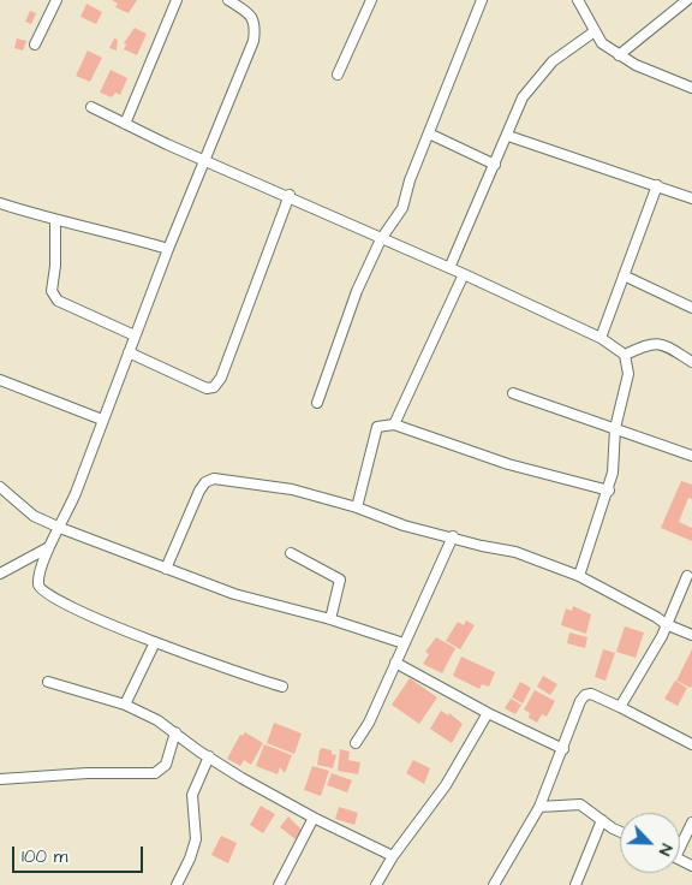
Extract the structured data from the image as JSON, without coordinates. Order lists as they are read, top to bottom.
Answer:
{
  "scale_bar": "100 m",
  "north": "bottom right"
}
